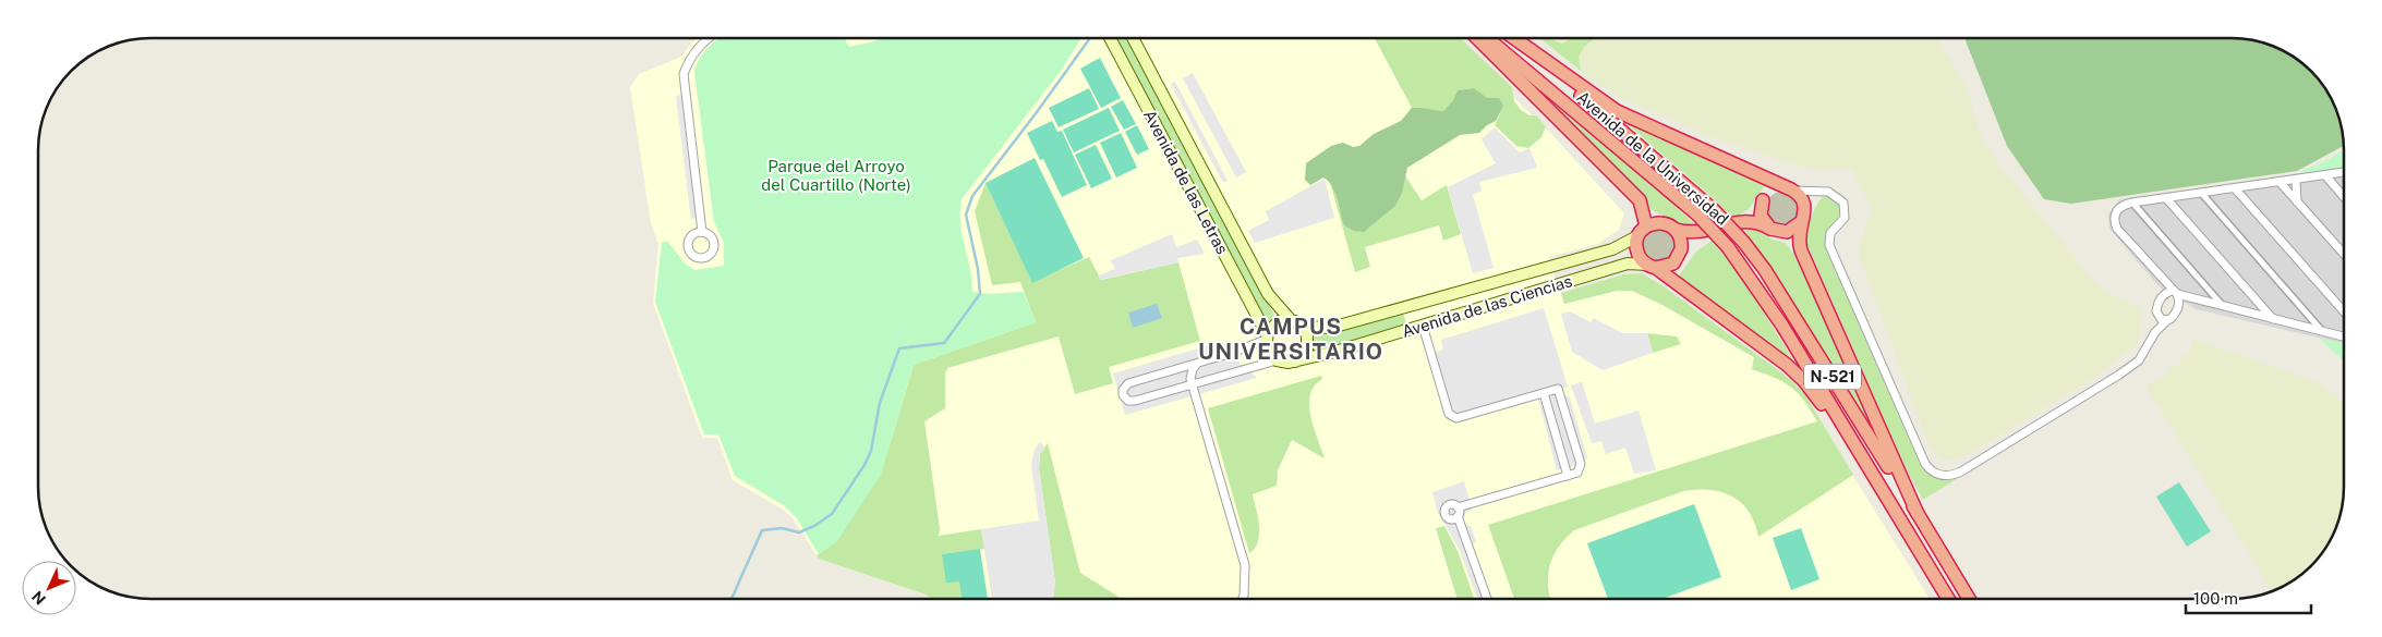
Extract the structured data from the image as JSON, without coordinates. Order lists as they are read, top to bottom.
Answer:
{
  "streets": {
    "highway": ["Avenida de la Universidad", "N-521"],
    "main road": ["Avenida de las Letras", "Avenida de las Ciencias"]
  },
  "crossings": [
    ["Avenida de las Letras", "Avenida de las Ciencias"]
  ],
  "districts": ["CAMPUS UNIVERSITARIO"],
  "parks": ["Parque del Arroyo del Cuartillo (Norte)"],
  "scale_bar": "100 m",
  "north": "bottom left"
}
